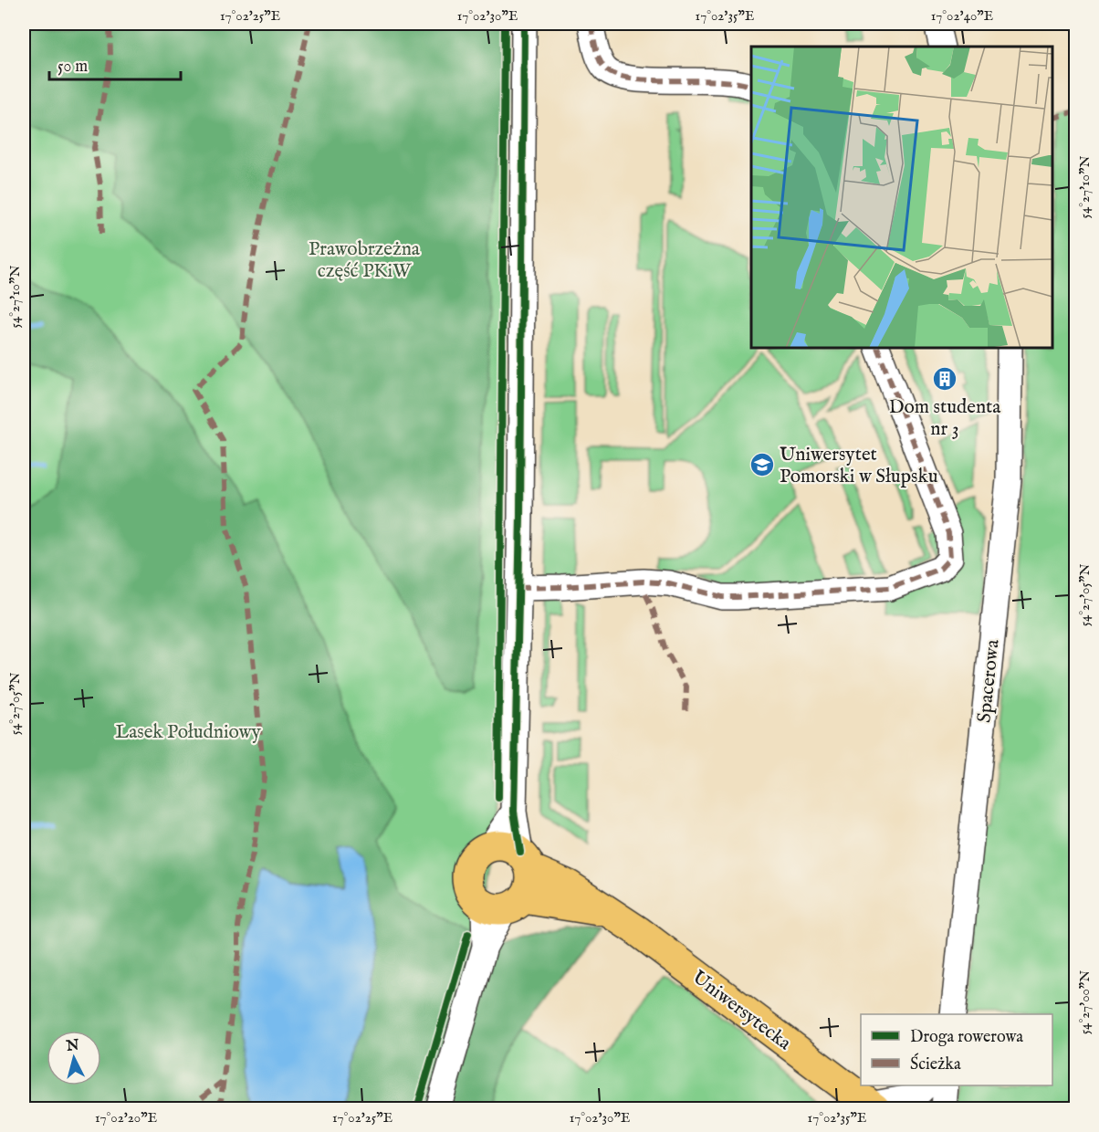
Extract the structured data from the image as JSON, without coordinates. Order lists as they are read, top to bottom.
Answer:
{
  "streets": {
    "main road": ["Uniwersytecka"],
    "street": ["Spacerowa"]
  },
  "parks": ["Prawobrzeżna część PKiW", "Lasek Południowy"],
  "places": {
    "building": ["Dom studenta nr 3"],
    "school or university": ["Uniwersytet Pomorski w Słupsku"]
  },
  "legend": ["Droga rowerowa", "Ścieżka"],
  "scale_bar": "50 m",
  "north": "top",
  "coordinates": [
    "17°02'25\"E",
    "17°02'30\"E",
    "17°02'35\"E",
    "17°02'40\"E",
    "54°27'10\"N",
    "54°27'05\"N",
    "54°27'00\"N",
    "17°02'20\"E"
  ]
}
